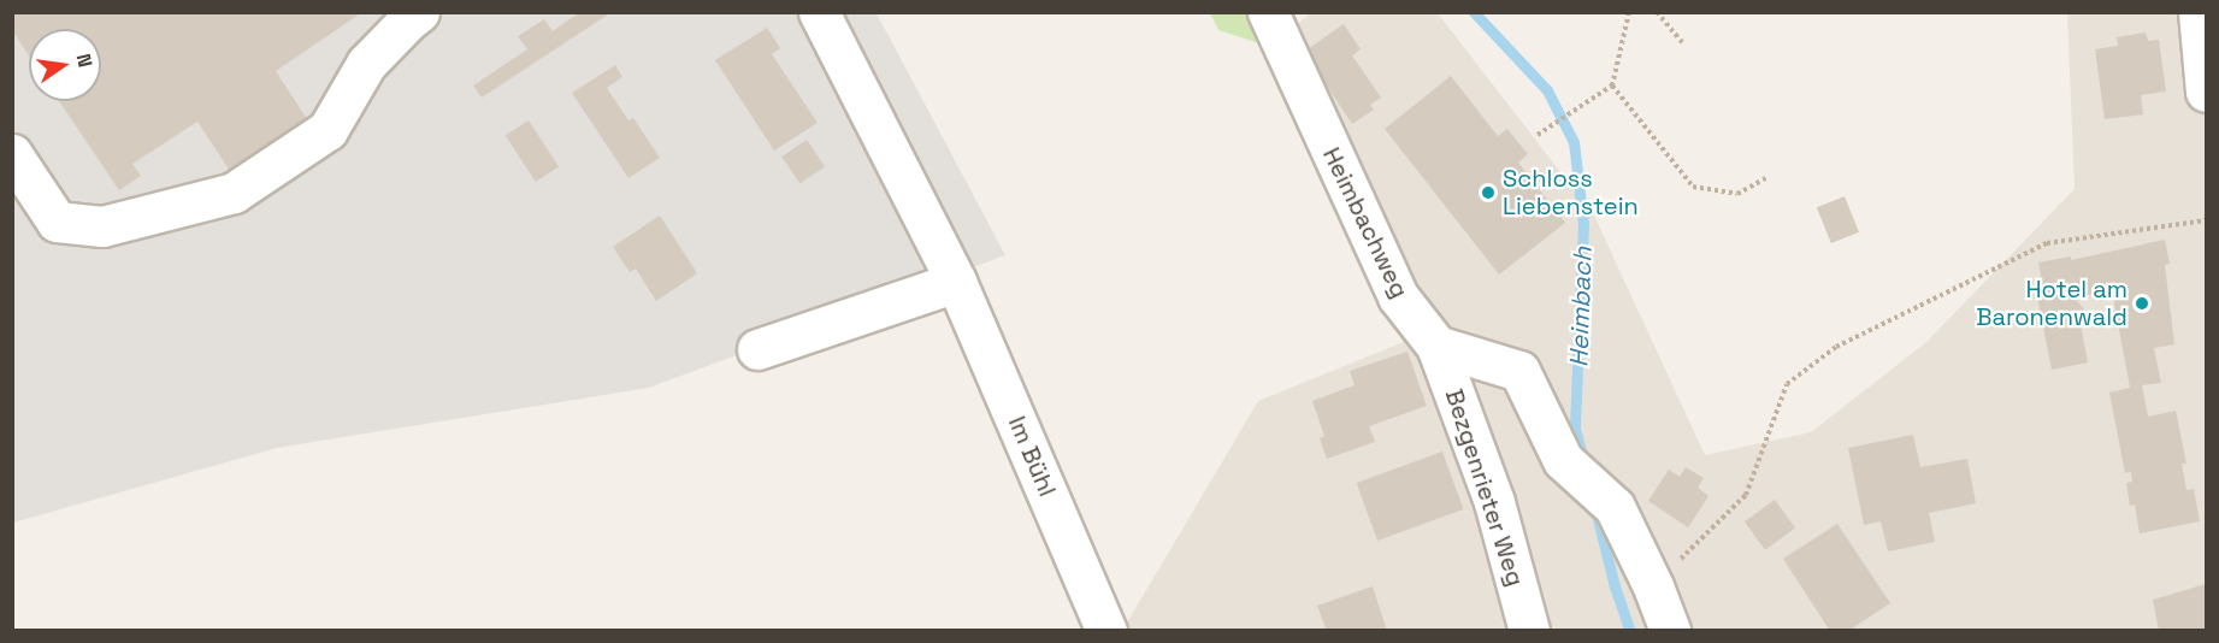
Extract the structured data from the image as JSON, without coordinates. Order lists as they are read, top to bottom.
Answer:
{
  "streets": {
    "street": ["Heimbachweg", "Im Bühl", "Bezgenrieter Weg"]
  },
  "crossings": [
    ["Heimbachweg", "Bezgenrieter Weg"]
  ],
  "water": ["Heimbach"],
  "places": ["Schloss Liebenstein", "Hotel am Baronenwald"],
  "north": "right"
}
